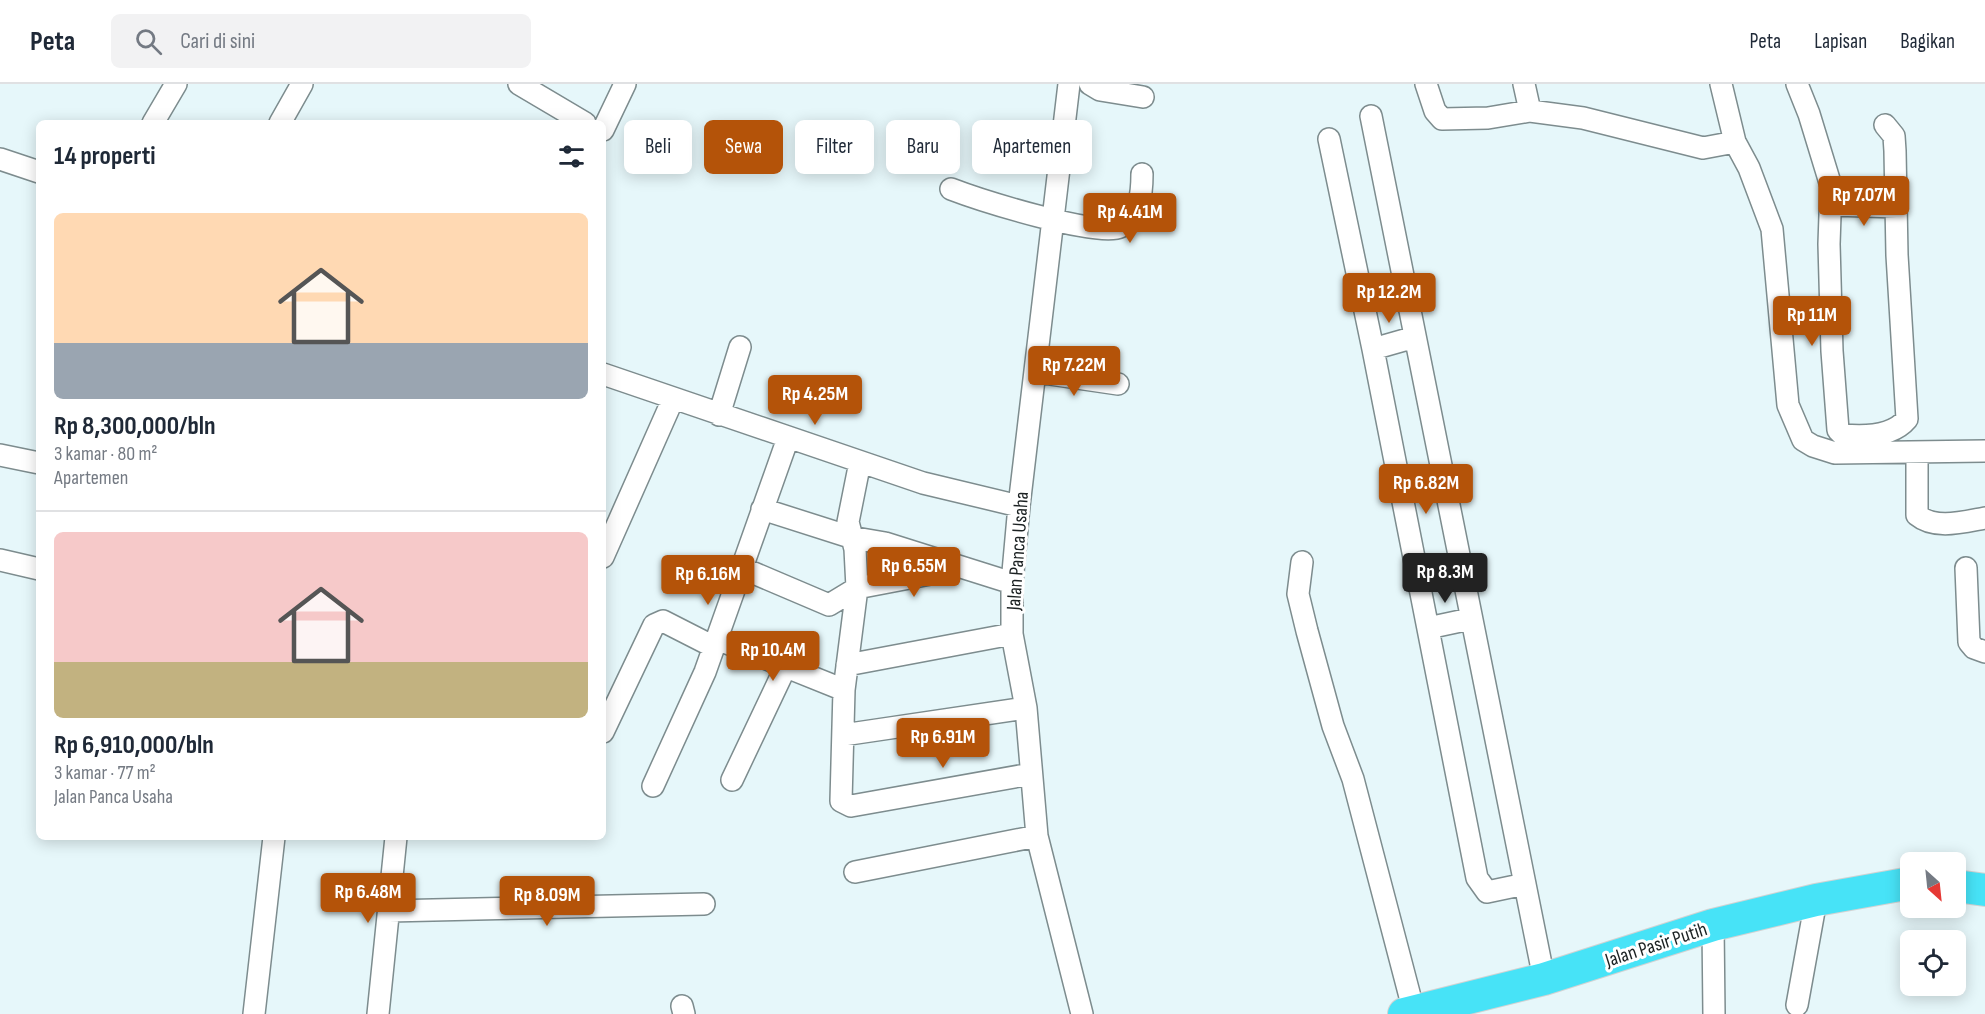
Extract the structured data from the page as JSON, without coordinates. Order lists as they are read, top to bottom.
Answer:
{
  "streets": {
    "highway": ["Jalan Pasir Putih"],
    "street": ["Jalan Panca Usaha"]
  },
  "north": "bottom right",
  "page": {
    "header": "Peta",
    "search": "Cari di sini",
    "nav": ["Peta", "Lapisan", "Bagikan"],
    "chip": [
      "Beli",
      "Sewa",
      "Filter",
      "Baru",
      "Apartemen"
    ],
    "heading": "14 properti",
    "price": [
      "Rp 7.07M",
      "Rp 4.41M",
      "Rp 12.2M",
      "Rp 11M",
      "Rp 7.22M",
      "Rp 4.25M",
      "Rp 6.82M",
      "Rp 6.55M",
      "Rp 8.3M",
      "Rp 6.16M",
      "Rp 10.4M",
      "Rp 6.91M",
      "Rp 6.48M",
      "Rp 8.09M"
    ],
    "list": [
      {
        "name": "Rp 8,300,000/bln",
        "note": "3 kamar · 80 m² · Apartemen"
      },
      {
        "name": "Rp 6,910,000/bln",
        "note": "3 kamar · 77 m² · Jalan Panca Usaha"
      }
    ]
  }
}
